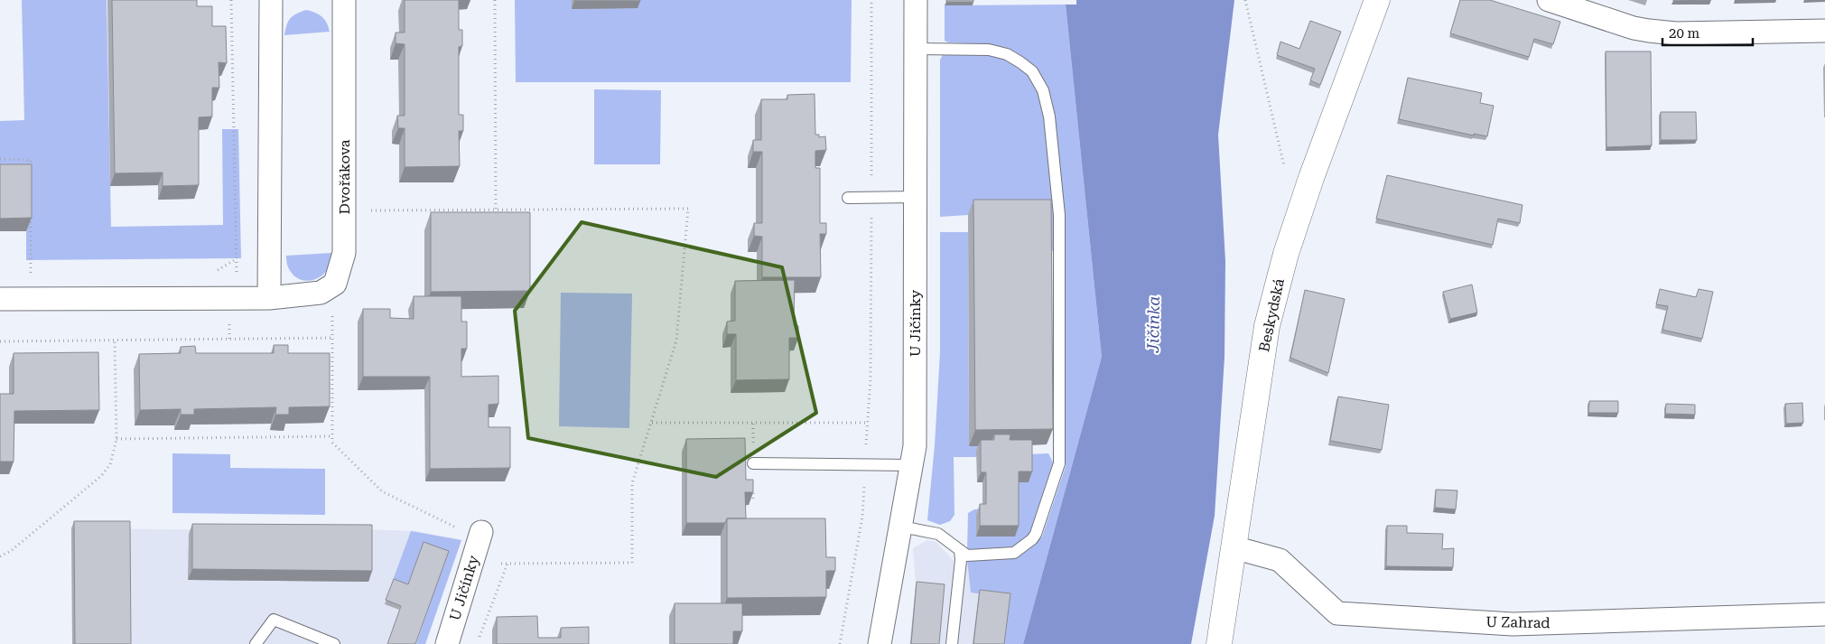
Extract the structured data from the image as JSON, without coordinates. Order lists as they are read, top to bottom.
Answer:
{
  "streets": {
    "street": [
      "Dvořákova",
      "Beskydská",
      "U Jičínky",
      "U Zahrad"
    ]
  },
  "crossings": [
    ["Beskydská", "U Zahrad"]
  ],
  "water": ["Jičínka"],
  "scale_bar": "20 m"
}
